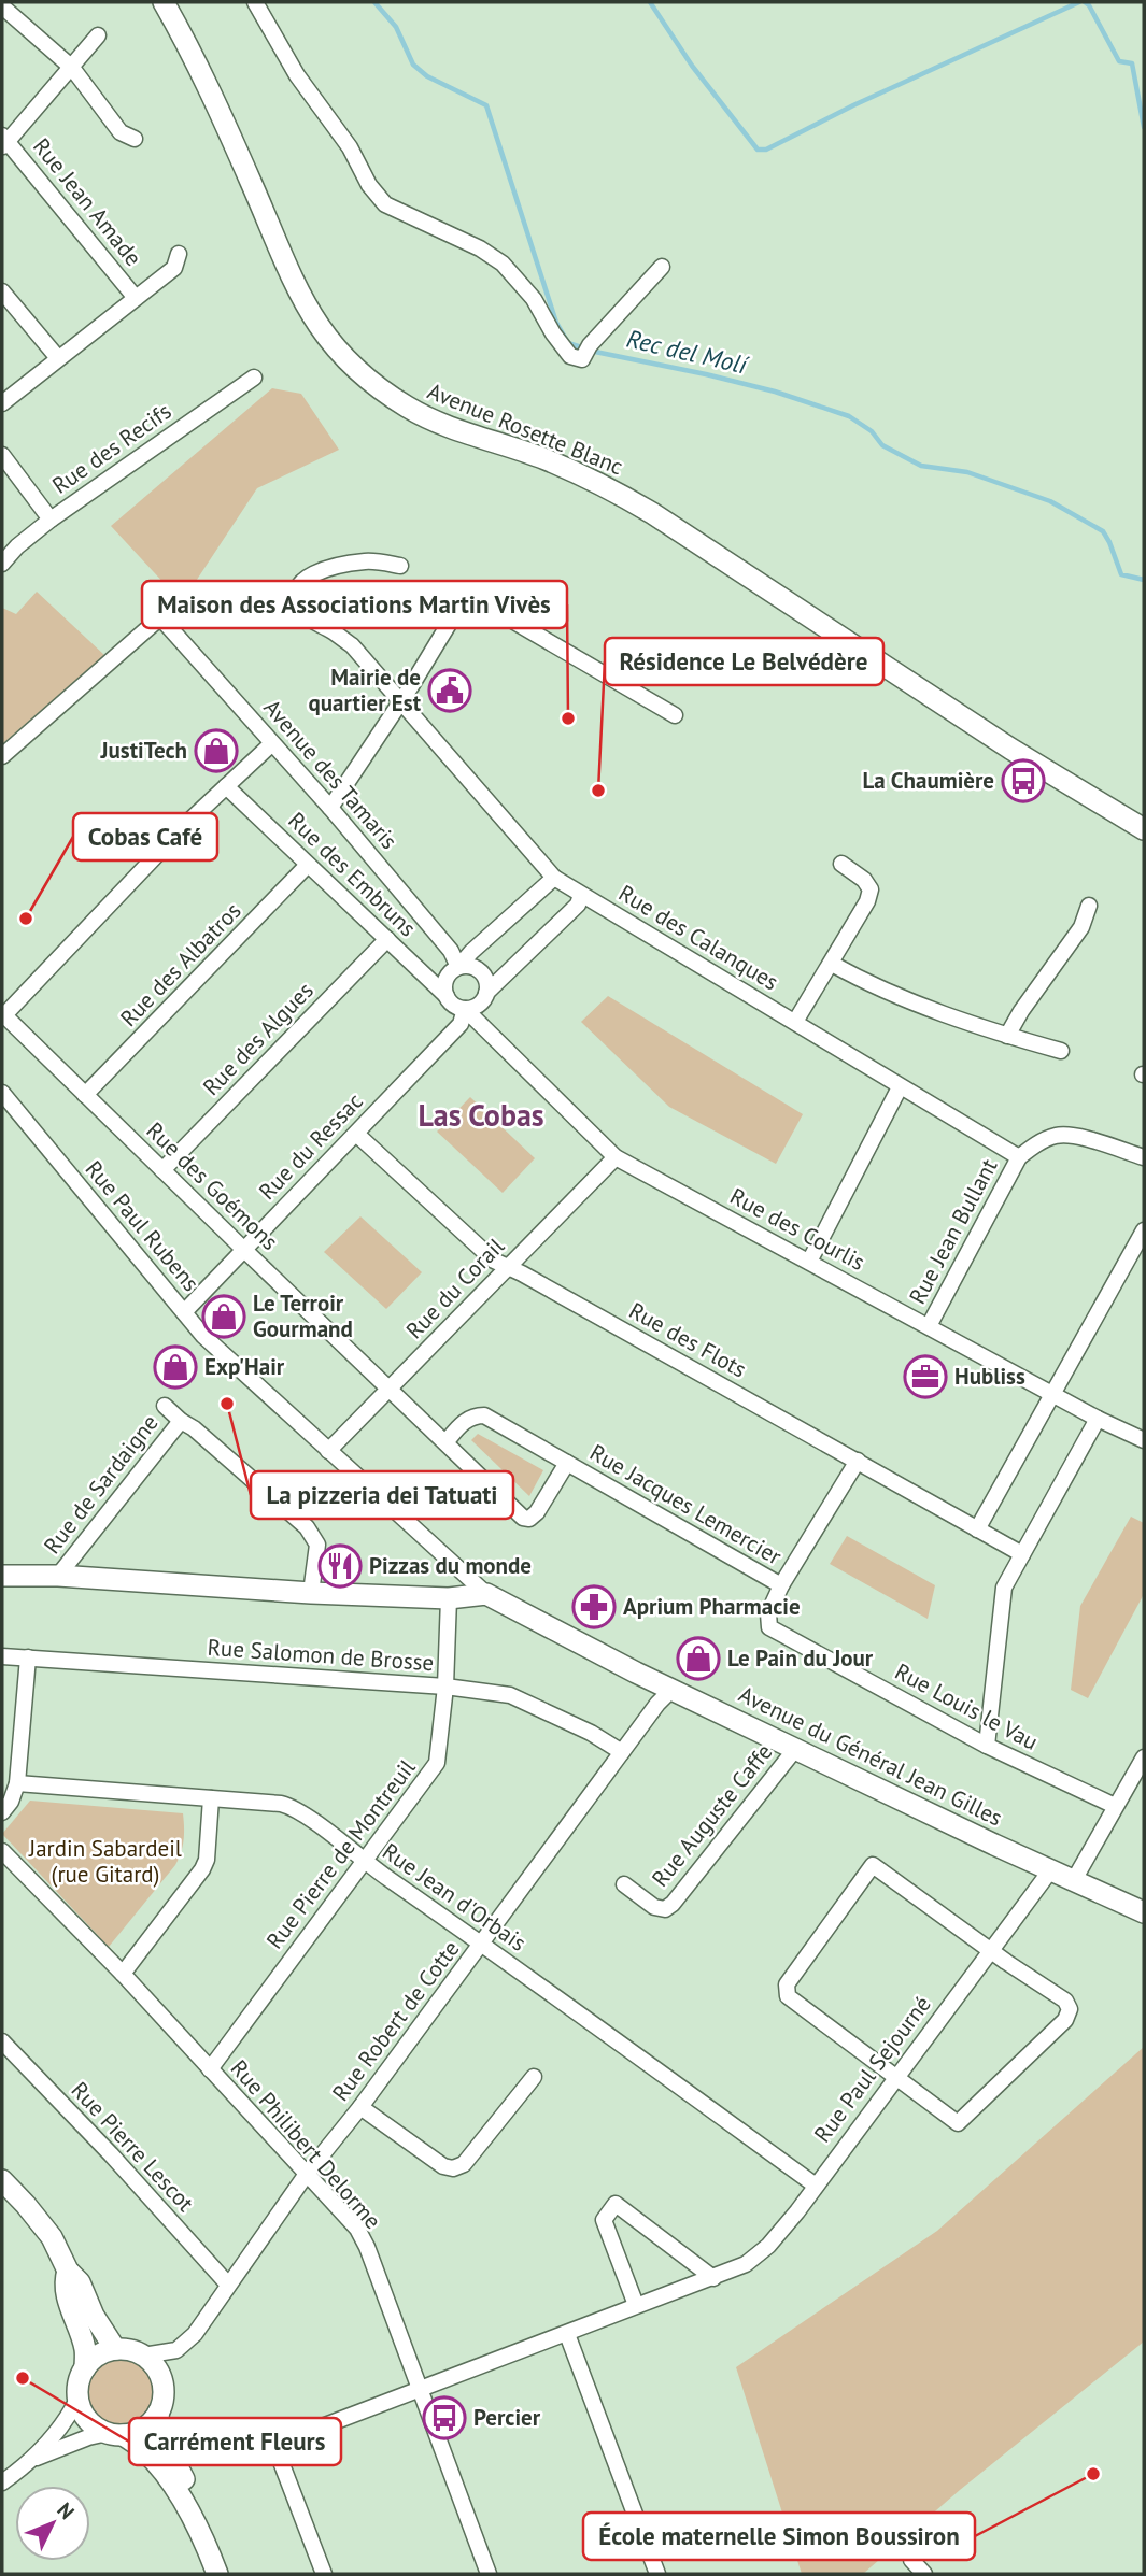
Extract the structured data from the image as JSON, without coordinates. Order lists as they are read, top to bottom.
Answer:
{
  "streets": {
    "main road": ["Avenue Rosette Blanc", "Avenue du Général Jean Gilles"],
    "street": [
      "Rue Jean Amade",
      "Rue des Recifs",
      "Avenue des Tamaris",
      "Rue des Embruns",
      "Rue des Calanques",
      "Rue des Albatros",
      "Rue des Algues",
      "Rue du Ressac",
      "Rue des Goémons",
      "Rue Paul Rubens",
      "Rue des Courlis",
      "Rue Jean Bullant",
      "Rue du Corail",
      "Rue des Flots",
      "Rue de Sardaigne",
      "Rue Jacques Lemercier",
      "Rue Salomon de Brosse",
      "Rue Louis le Vau",
      "Rue Auguste Caffe",
      "Rue Pierre de Montreuil",
      "Rue Jean d'Orbais",
      "Rue Robert de Cotte",
      "Rue Paul Sejourné",
      "Rue Philibert Delorme",
      "Rue Pierre Lescot"
    ]
  },
  "crossings": [
    ["Avenue des Tamaris", "Rue des Embruns"],
    ["Avenue des Tamaris", "Rue du Ressac"],
    ["Avenue des Tamaris", "Rue des Courlis"],
    ["Rue des Embruns", "Rue des Albatros"],
    ["Rue des Embruns", "Rue des Algues"],
    ["Rue des Embruns", "Rue du Ressac"],
    ["Rue des Embruns", "Rue des Courlis"],
    ["Rue des Calanques", "Rue Jean Bullant"],
    ["Rue des Albatros", "Rue des Goémons"],
    ["Rue des Algues", "Rue des Goémons"],
    ["Rue du Ressac", "Rue des Goémons"],
    ["Rue du Ressac", "Rue Paul Rubens"],
    ["Rue du Ressac", "Rue des Courlis"],
    ["Rue du Ressac", "Rue des Flots"],
    ["Rue des Goémons", "Rue du Corail"],
    ["Rue des Goémons", "Rue Jacques Lemercier"],
    ["Rue Paul Rubens", "Rue du Corail"],
    ["Rue Paul Rubens", "Avenue du Général Jean Gilles"],
    ["Rue des Courlis", "Rue Jean Bullant"],
    ["Rue des Courlis", "Rue du Corail"],
    ["Rue du Corail", "Rue des Flots"],
    ["Rue des Flots", "Rue Louis le Vau"],
    ["Rue Jacques Lemercier", "Rue Louis le Vau"],
    ["Rue Salomon de Brosse", "Rue Pierre de Montreuil"],
    ["Rue Salomon de Brosse", "Rue Robert de Cotte"],
    ["Avenue du Général Jean Gilles", "Rue Auguste Caffe"],
    ["Avenue du Général Jean Gilles", "Rue Robert de Cotte"],
    ["Avenue du Général Jean Gilles", "Rue Paul Sejourné"],
    ["Rue Pierre de Montreuil", "Rue Jean d'Orbais"],
    ["Rue Pierre de Montreuil", "Rue Philibert Delorme"],
    ["Rue Jean d'Orbais", "Rue Robert de Cotte"],
    ["Rue Jean d'Orbais", "Rue Paul Sejourné"],
    ["Rue Robert de Cotte", "Rue Philibert Delorme"],
    ["Rue Robert de Cotte", "Rue Pierre Lescot"],
    ["Rue Paul Sejourné", "Rue Philibert Delorme"]
  ],
  "districts": ["Las Cobas"],
  "water": ["Rec del Molí"],
  "parks": ["Jardin Sabardeil (rue Gitard)"],
  "places": {
    "public building": ["Mairie de quartier Est"],
    "other": [
      "Maison des Associations Martin Vivès",
      "Résidence Le Belvédère",
      "Cobas Café",
      "La pizzeria dei Tatuati",
      "Carrément Fleurs",
      "École maternelle Simon Boussiron"
    ],
    "shop": [
      "JustiTech",
      "Le Terroir Gourmand",
      "Exp'Hair",
      "Le Pain du Jour"
    ],
    "bus stop": ["La Chaumière", "Percier"],
    "office": ["Hubliss"],
    "restaurant": ["Pizzas du monde"],
    "pharmacy": ["Aprium Pharmacie"]
  },
  "north": "top right"
}
